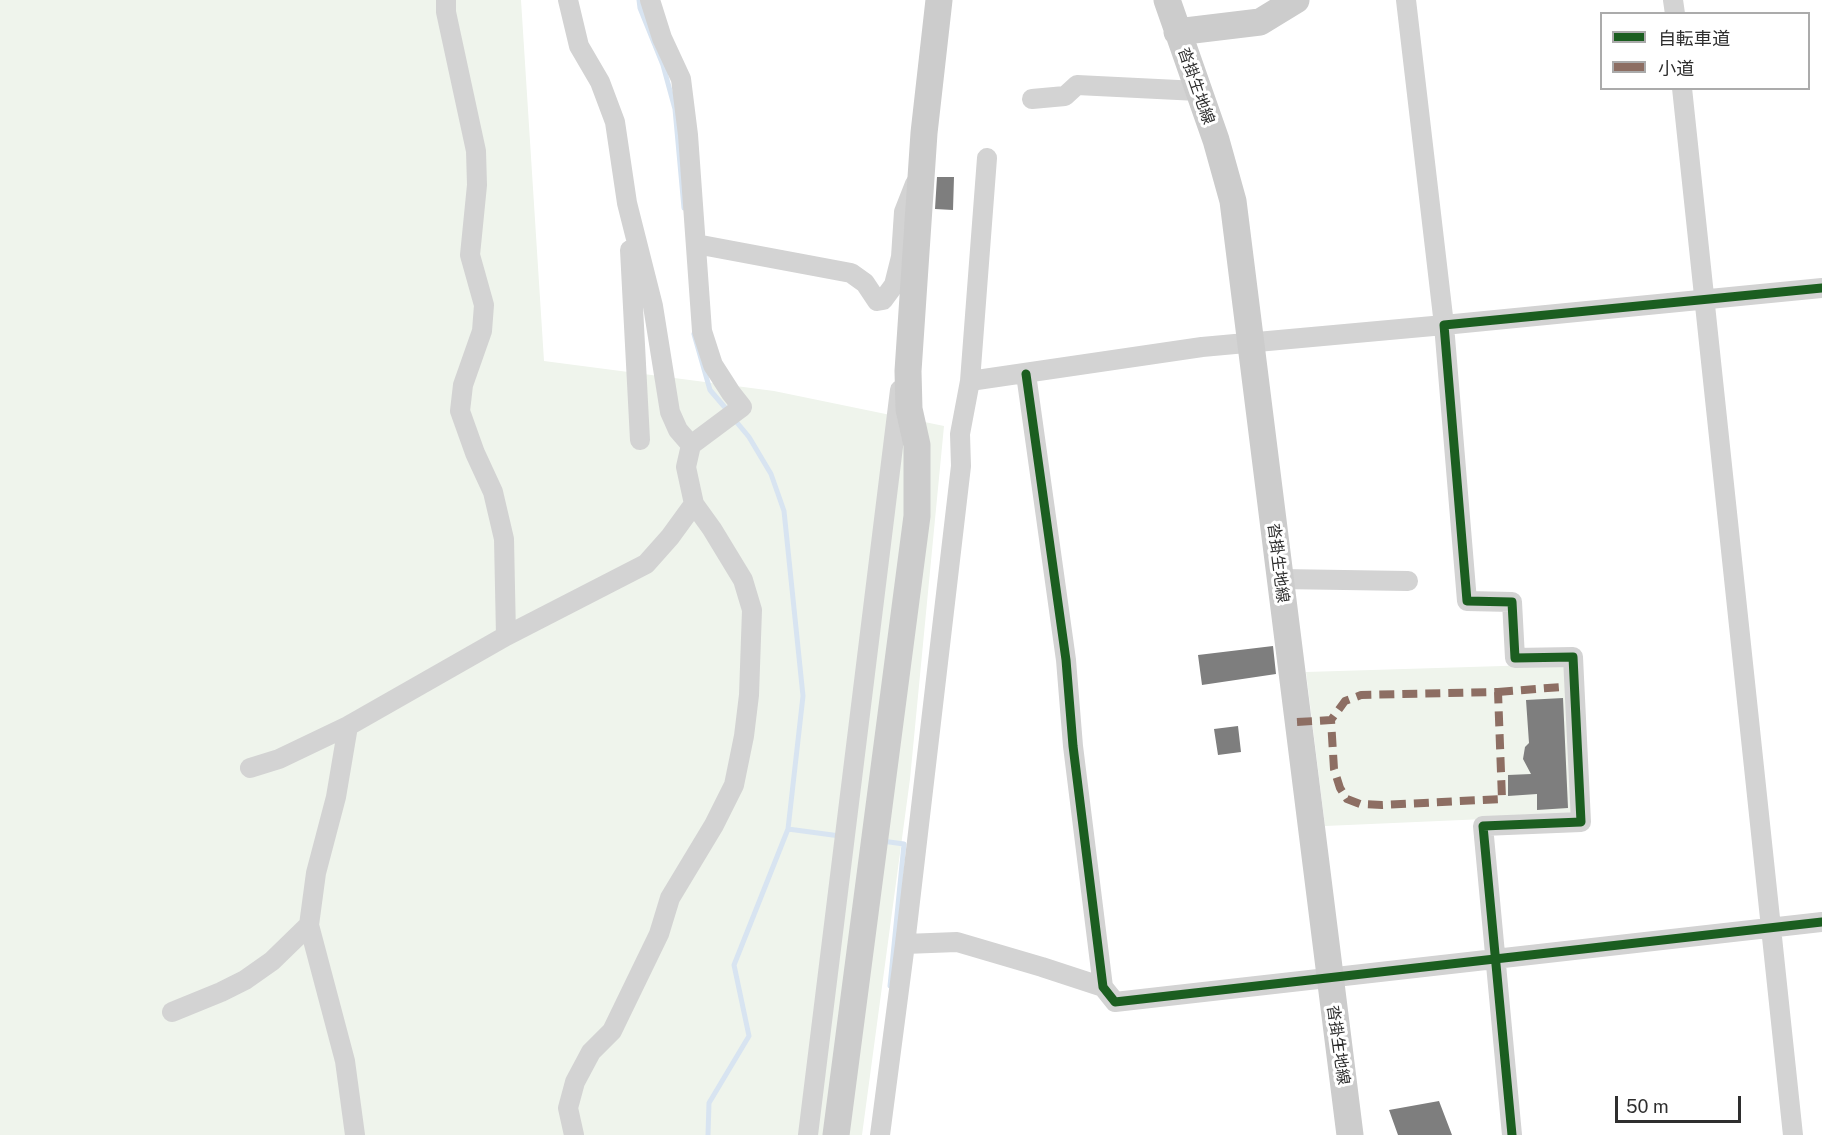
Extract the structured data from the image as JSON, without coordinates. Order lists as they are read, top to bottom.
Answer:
{
  "streets": {
    "main road": ["沓掛生地線"]
  },
  "legend": ["自転車道", "小道"],
  "scale_bar": "50 m"
}
